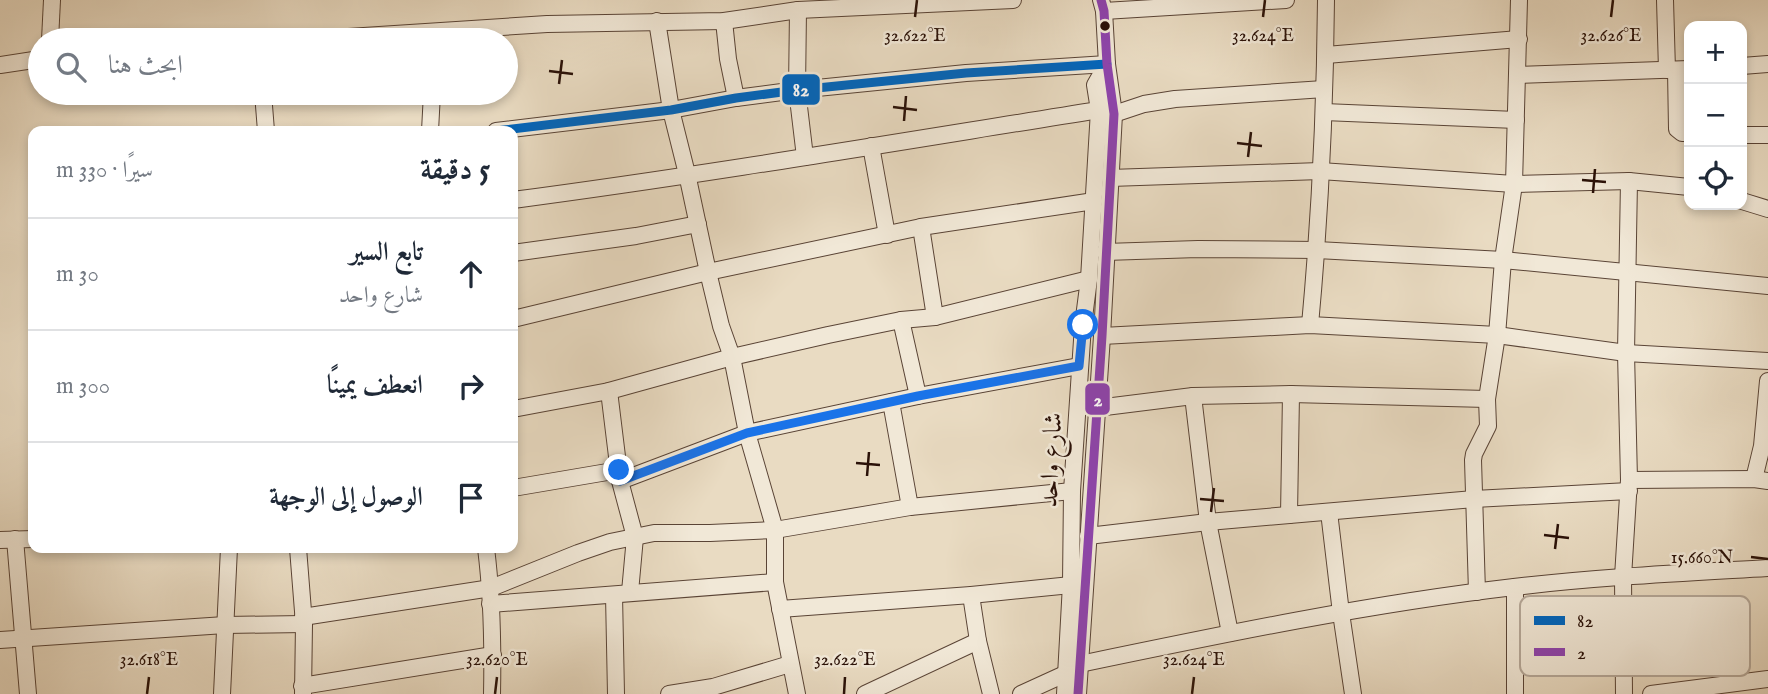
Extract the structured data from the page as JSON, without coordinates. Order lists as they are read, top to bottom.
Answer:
{
  "streets": {
    "street": ["شارع واحد"]
  },
  "lines": ["transit line 2", "transit line 82"],
  "legend": ["82", "2"],
  "page": {
    "map_buttons": ["+", "−"],
    "search": "ابحث هنا",
    "heading": ["5 دقيقة", "سيرًا · 330 m"],
    "list": [
      ["تابع السير", "شارع واحد", "30 m"],
      ["انعطف يمينًا", "300 m"],
      "الوصول إلى الوجهة"
    ]
  },
  "coordinates": [
    "32.622°E",
    "32.624°E",
    "32.626°E",
    "15.660°N",
    "32.618°E",
    "32.620°E"
  ]
}
